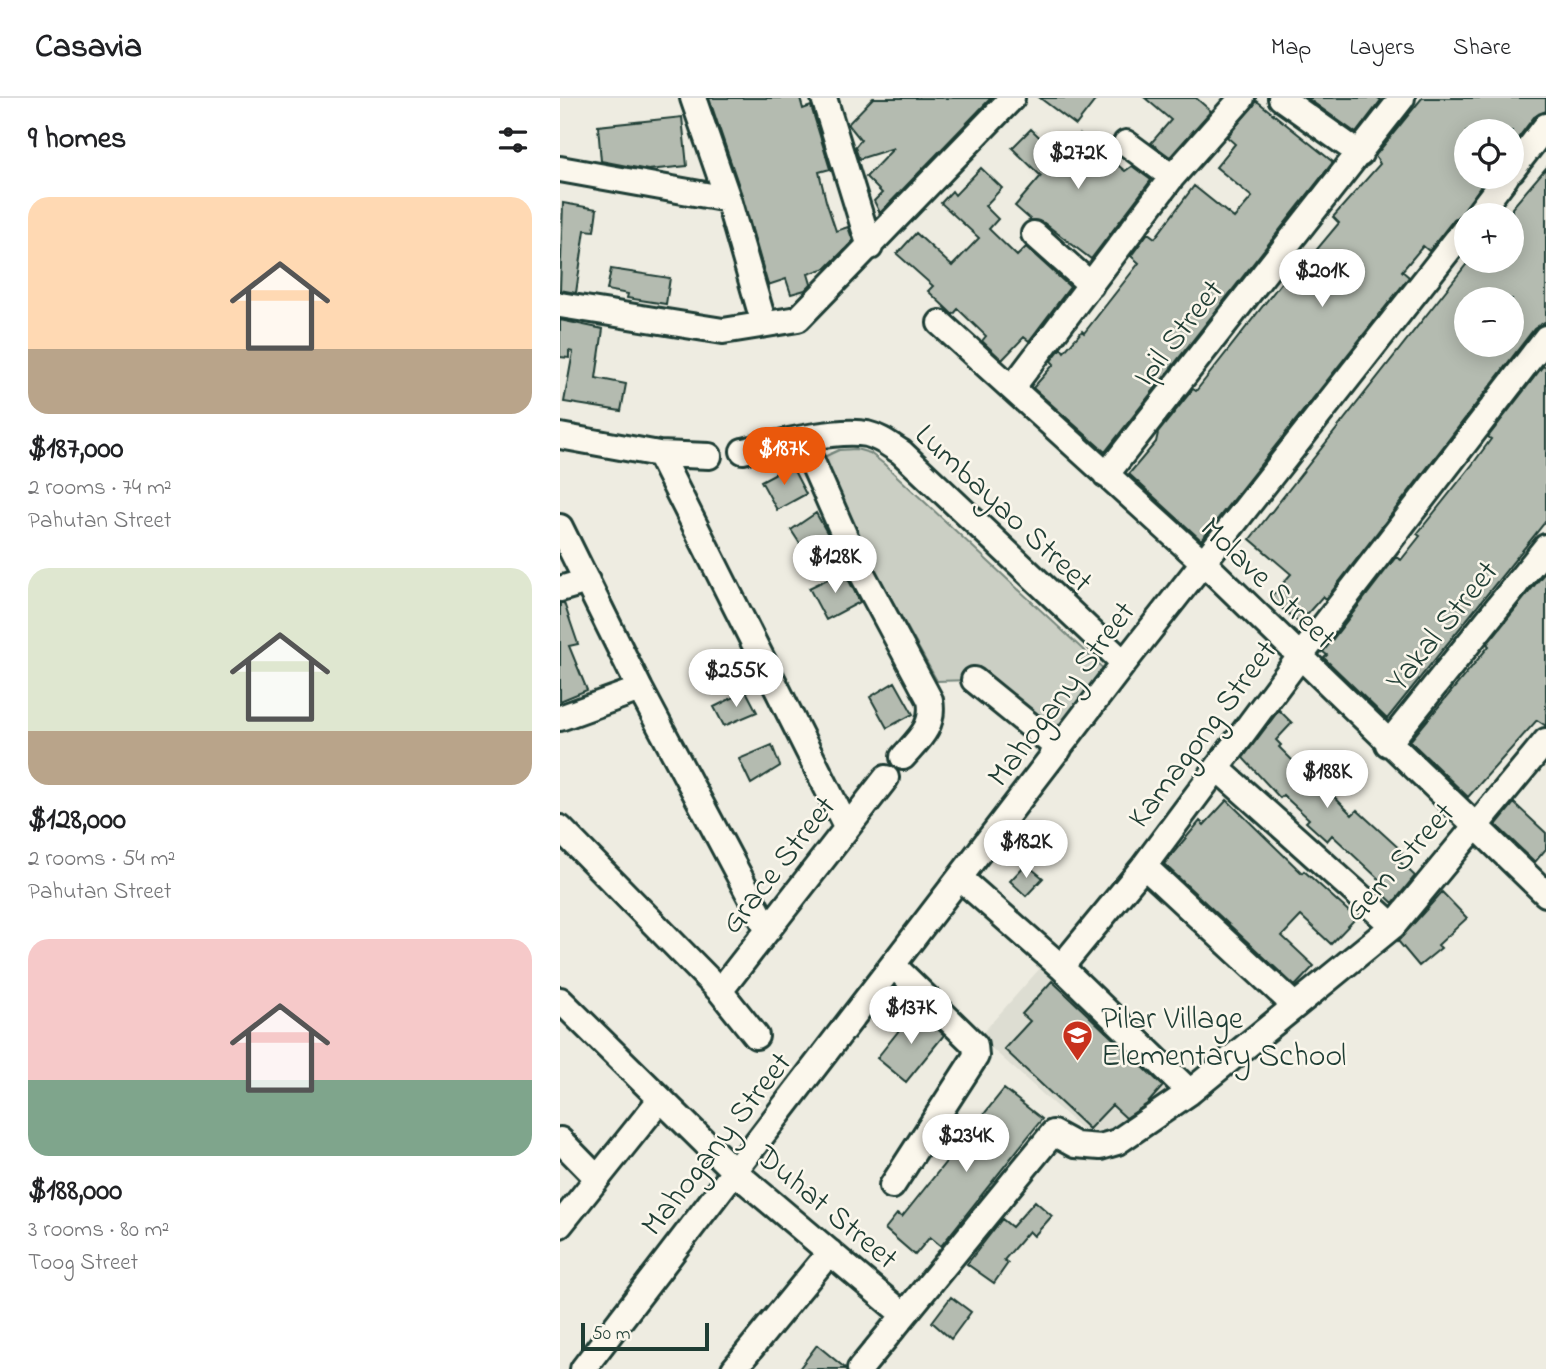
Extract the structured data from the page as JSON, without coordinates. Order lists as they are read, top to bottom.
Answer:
{
  "streets": {
    "street": [
      "Ipil Street",
      "Lumbayao Street",
      "Molave Street",
      "Yakal Street",
      "Mahogany Street",
      "Kamagong Street",
      "Gem Street",
      "Grace Street",
      "Duhat Street"
    ]
  },
  "crossings": [
    ["Ipil Street", "Molave Street"],
    ["Lumbayao Street", "Mahogany Street"],
    ["Molave Street", "Yakal Street"],
    ["Molave Street", "Mahogany Street"],
    ["Molave Street", "Kamagong Street"],
    ["Molave Street", "Gem Street"],
    ["Mahogany Street", "Duhat Street"],
    ["Gem Street", "Duhat Street"]
  ],
  "places": {
    "school or university": ["Pilar Village Elementary School"]
  },
  "scale_bar": "50 m",
  "page": {
    "header": "Casavia",
    "nav": ["Map", "Layers", "Share"],
    "heading": "9 homes",
    "map_buttons": ["+", "−"],
    "price": [
      "$272K",
      "$201K",
      "$187K",
      "$128K",
      "$255K",
      "$188K",
      "$182K",
      "$137K",
      "$234K"
    ],
    "list": [
      {
        "name": "$187,000",
        "note": "2 rooms · 74 m² · Pahutan Street"
      },
      {
        "name": "$128,000",
        "note": "2 rooms · 54 m² · Pahutan Street"
      },
      {
        "name": "$188,000",
        "note": "3 rooms · 80 m² · Toog Street"
      }
    ],
    "scale": "50 m"
  }
}
